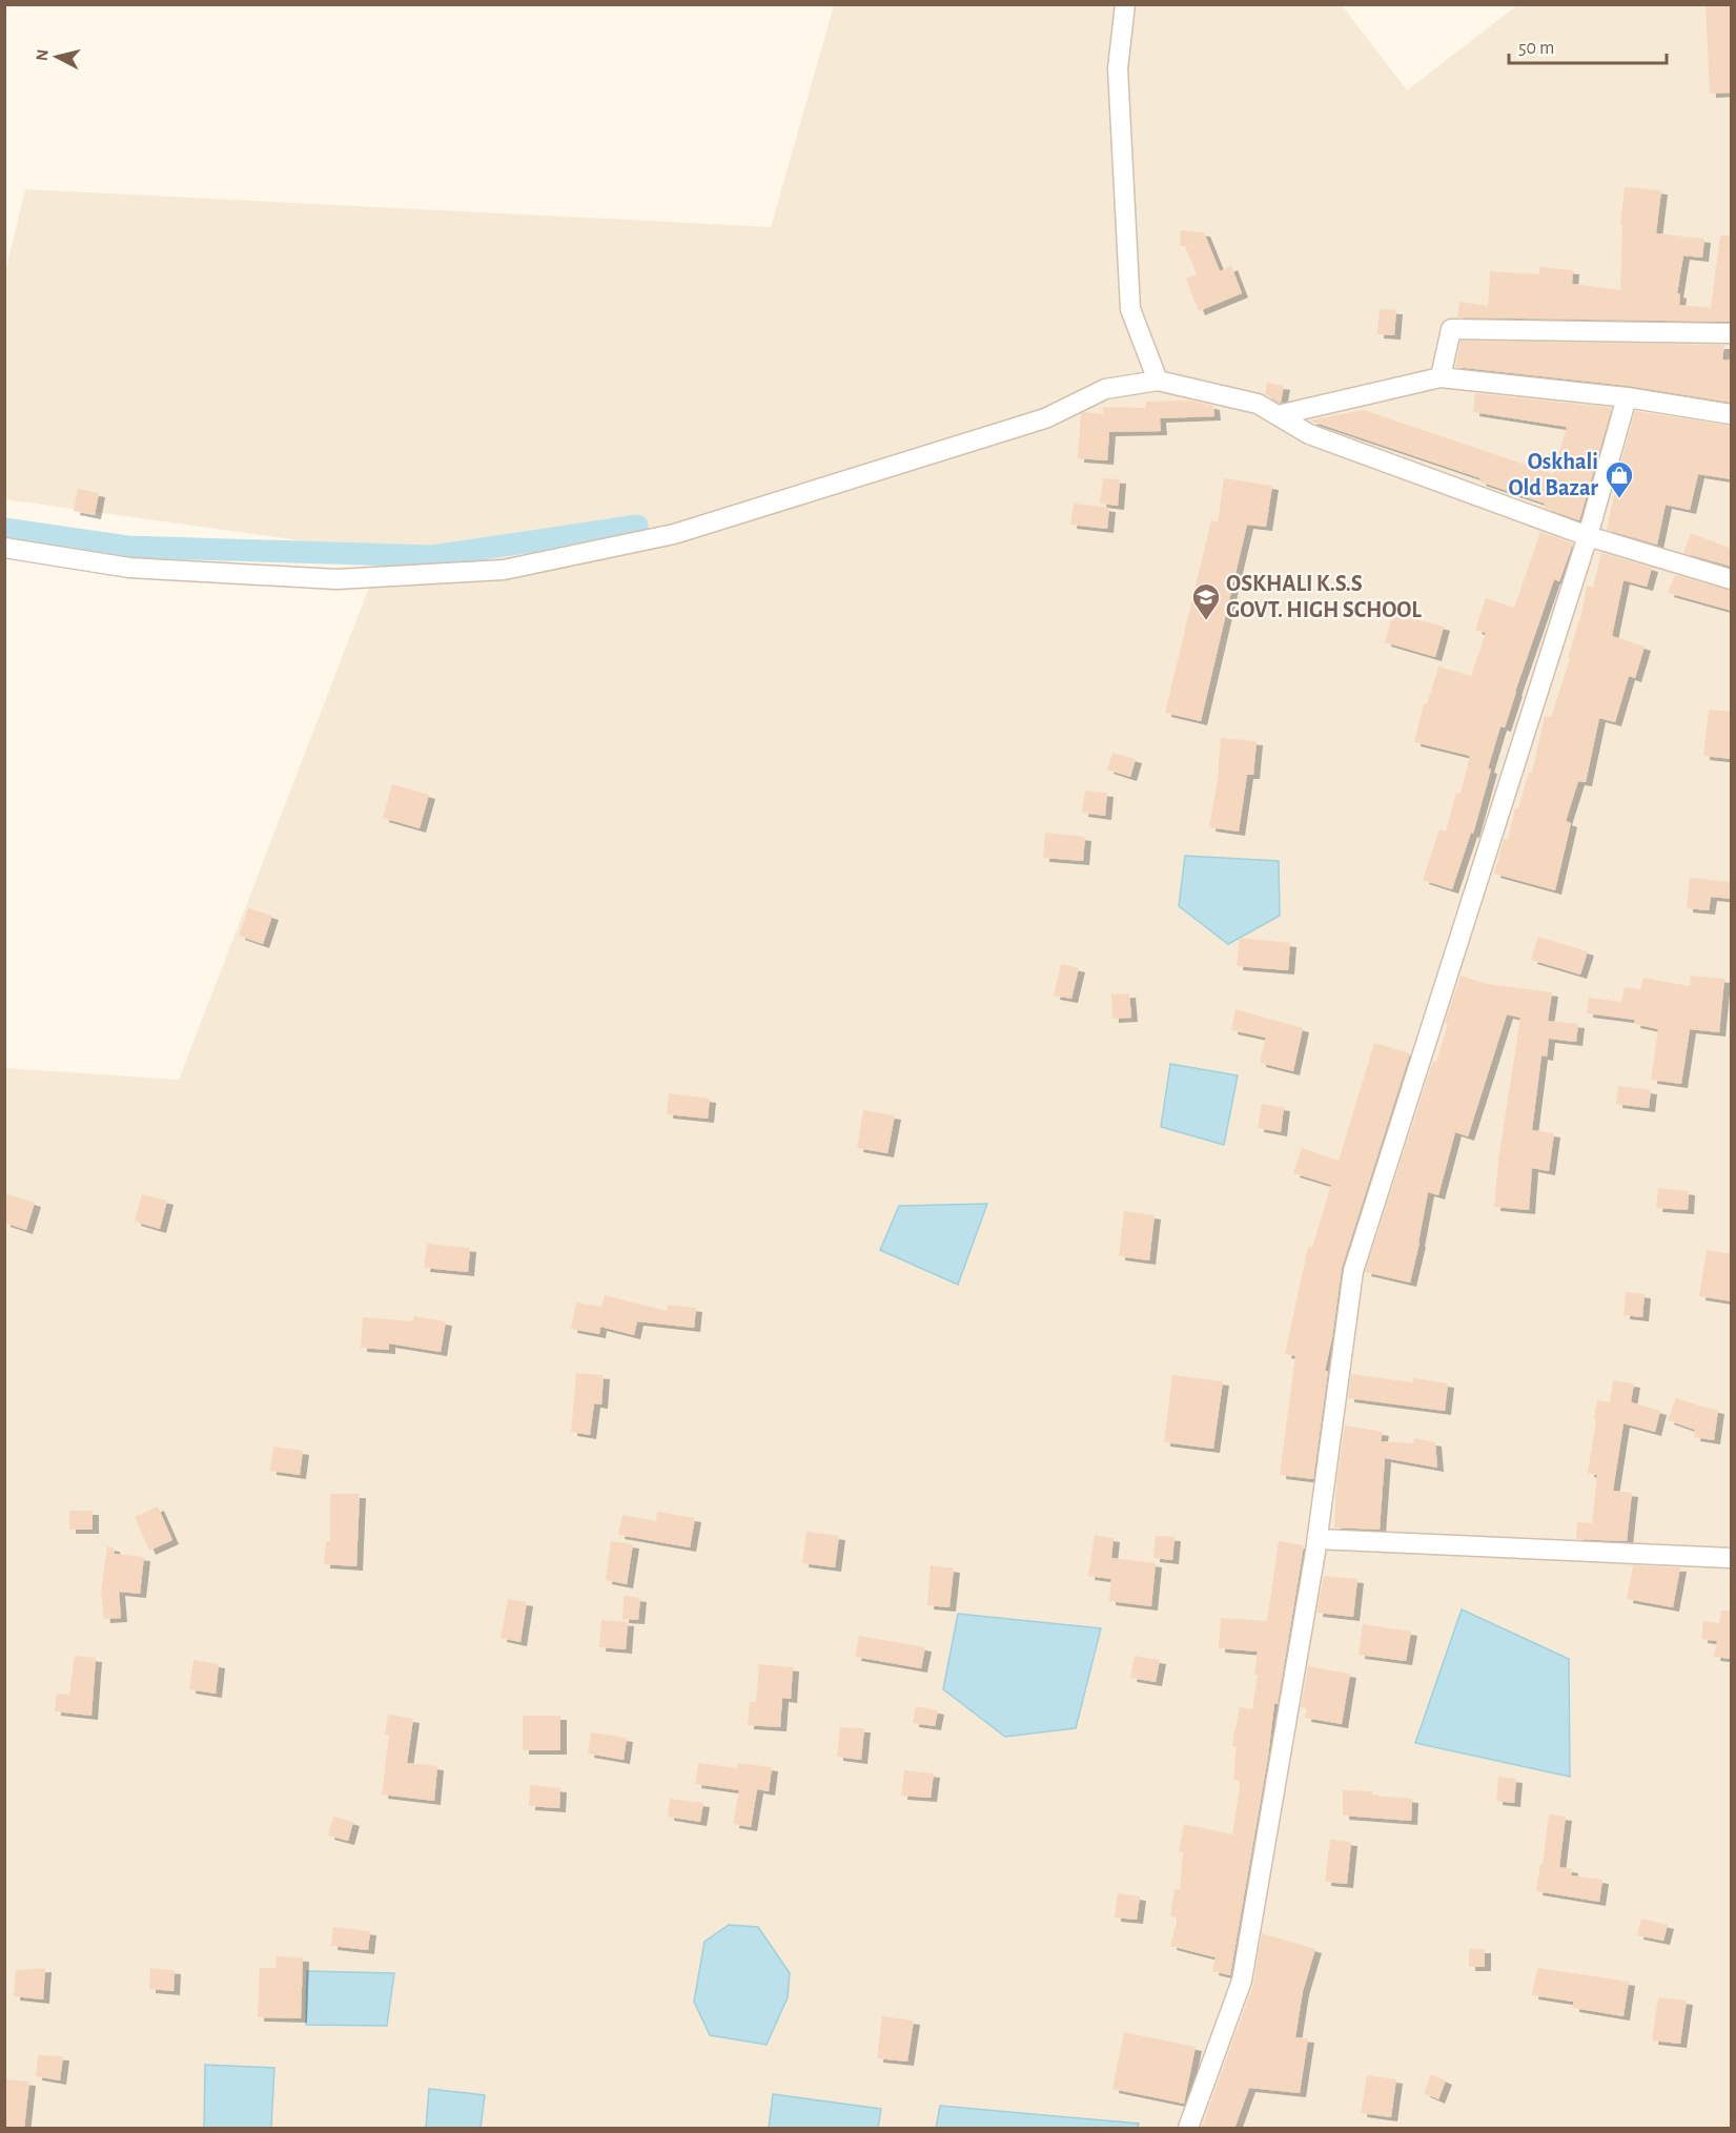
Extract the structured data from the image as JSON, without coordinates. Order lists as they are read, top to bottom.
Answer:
{
  "places": {
    "shop": ["Oskhali Old Bazar"],
    "school or university": ["OSKHALI K.S.S GOVT. HIGH SCHOOL"]
  },
  "scale_bar": "50 m",
  "north": "left"
}
